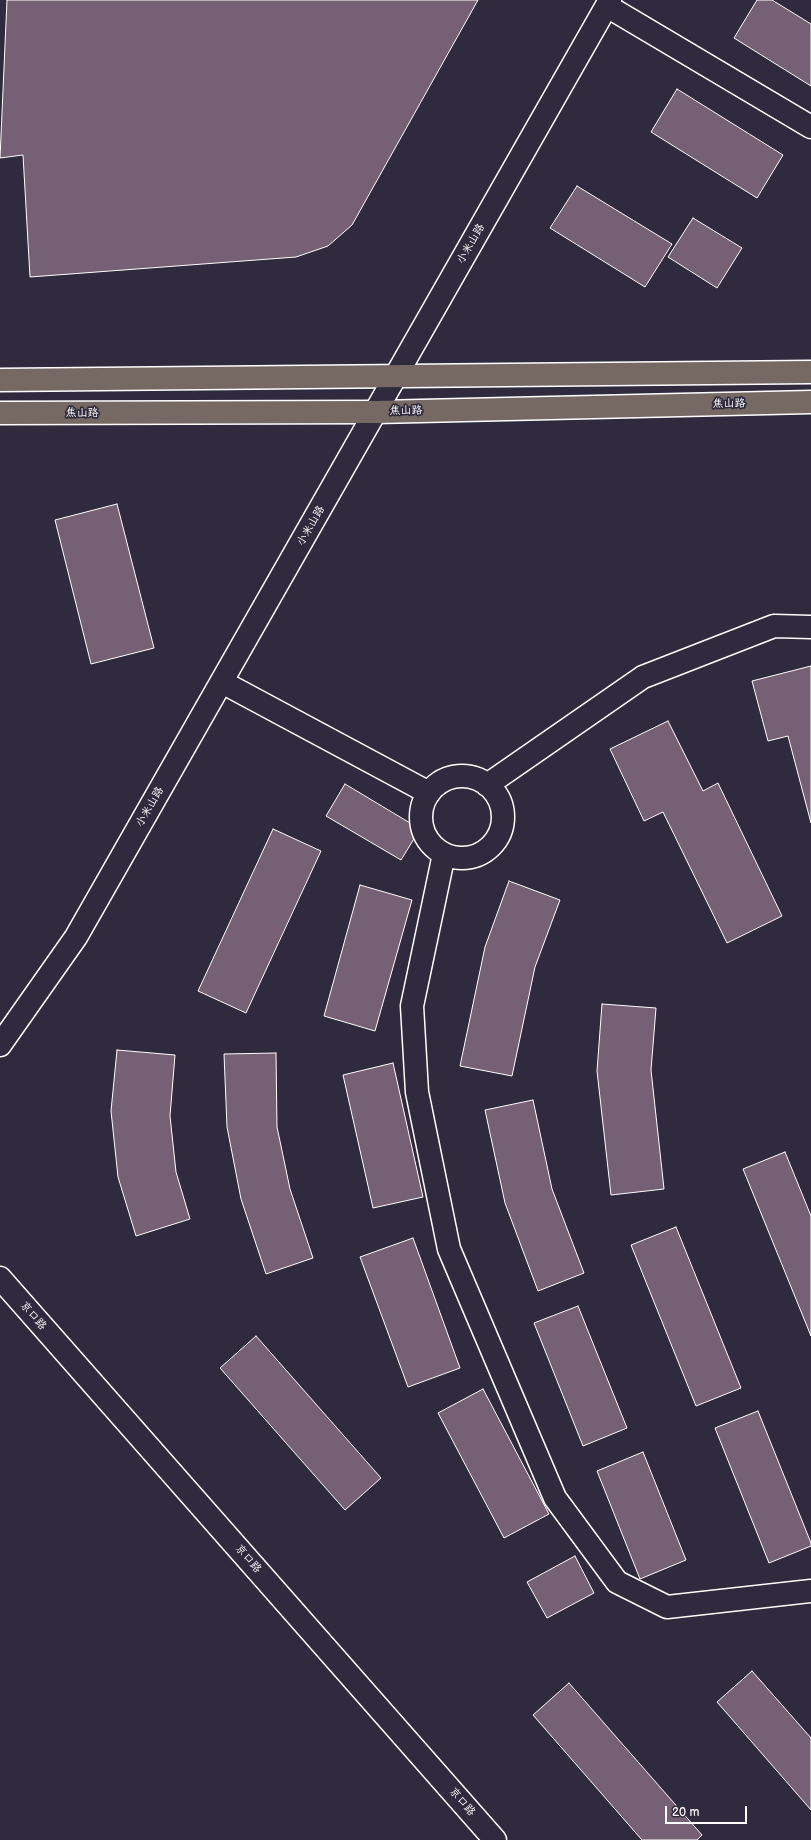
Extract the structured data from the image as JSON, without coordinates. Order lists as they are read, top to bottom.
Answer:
{
  "streets": {
    "main road": ["焦山路"],
    "street": ["小米山路", "京口路"]
  },
  "crossings": [
    ["小米山路", "焦山路"]
  ],
  "scale_bar": "20 m"
}
